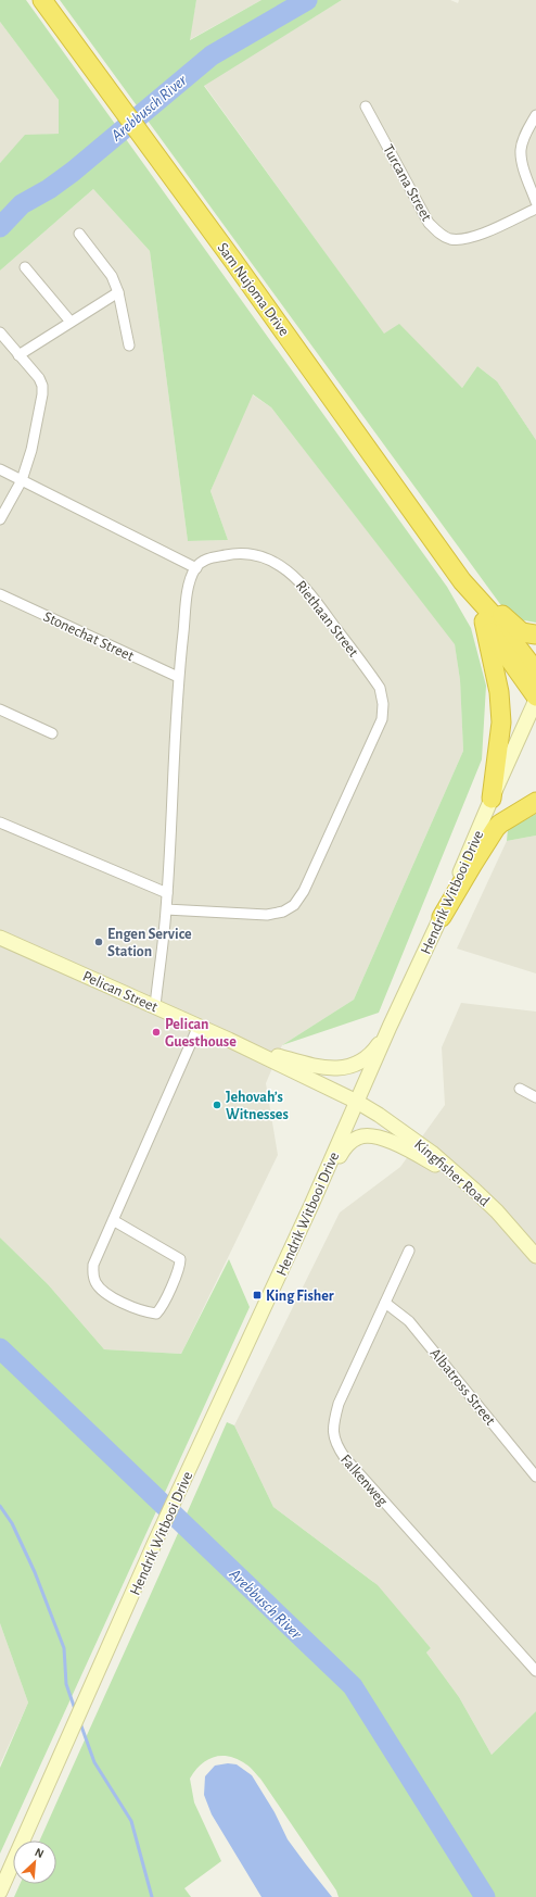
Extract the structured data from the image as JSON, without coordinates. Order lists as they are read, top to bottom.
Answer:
{
  "streets": {
    "highway": ["Sam Nujoma Drive"],
    "main road": ["Hendrik Witbooi Drive", "Pelican Street", "Kingfisher Road"],
    "street": [
      "Turcana Street",
      "Riethaan Street",
      "Stonechat Street",
      "Albatross Street",
      "Falkenweg"
    ]
  },
  "crossings": [
    ["Hendrik Witbooi Drive", "Pelican Street"],
    ["Hendrik Witbooi Drive", "Kingfisher Road"],
    ["Pelican Street", "Kingfisher Road"],
    ["Albatross Street", "Falkenweg"]
  ],
  "water": ["Arebbusch River"],
  "places": {
    "other": ["Engen Service Station", "Pelican Guesthouse", "Jehovah’s Witnesses"],
    "transit": ["King Fisher"]
  },
  "north": "top right"
}
